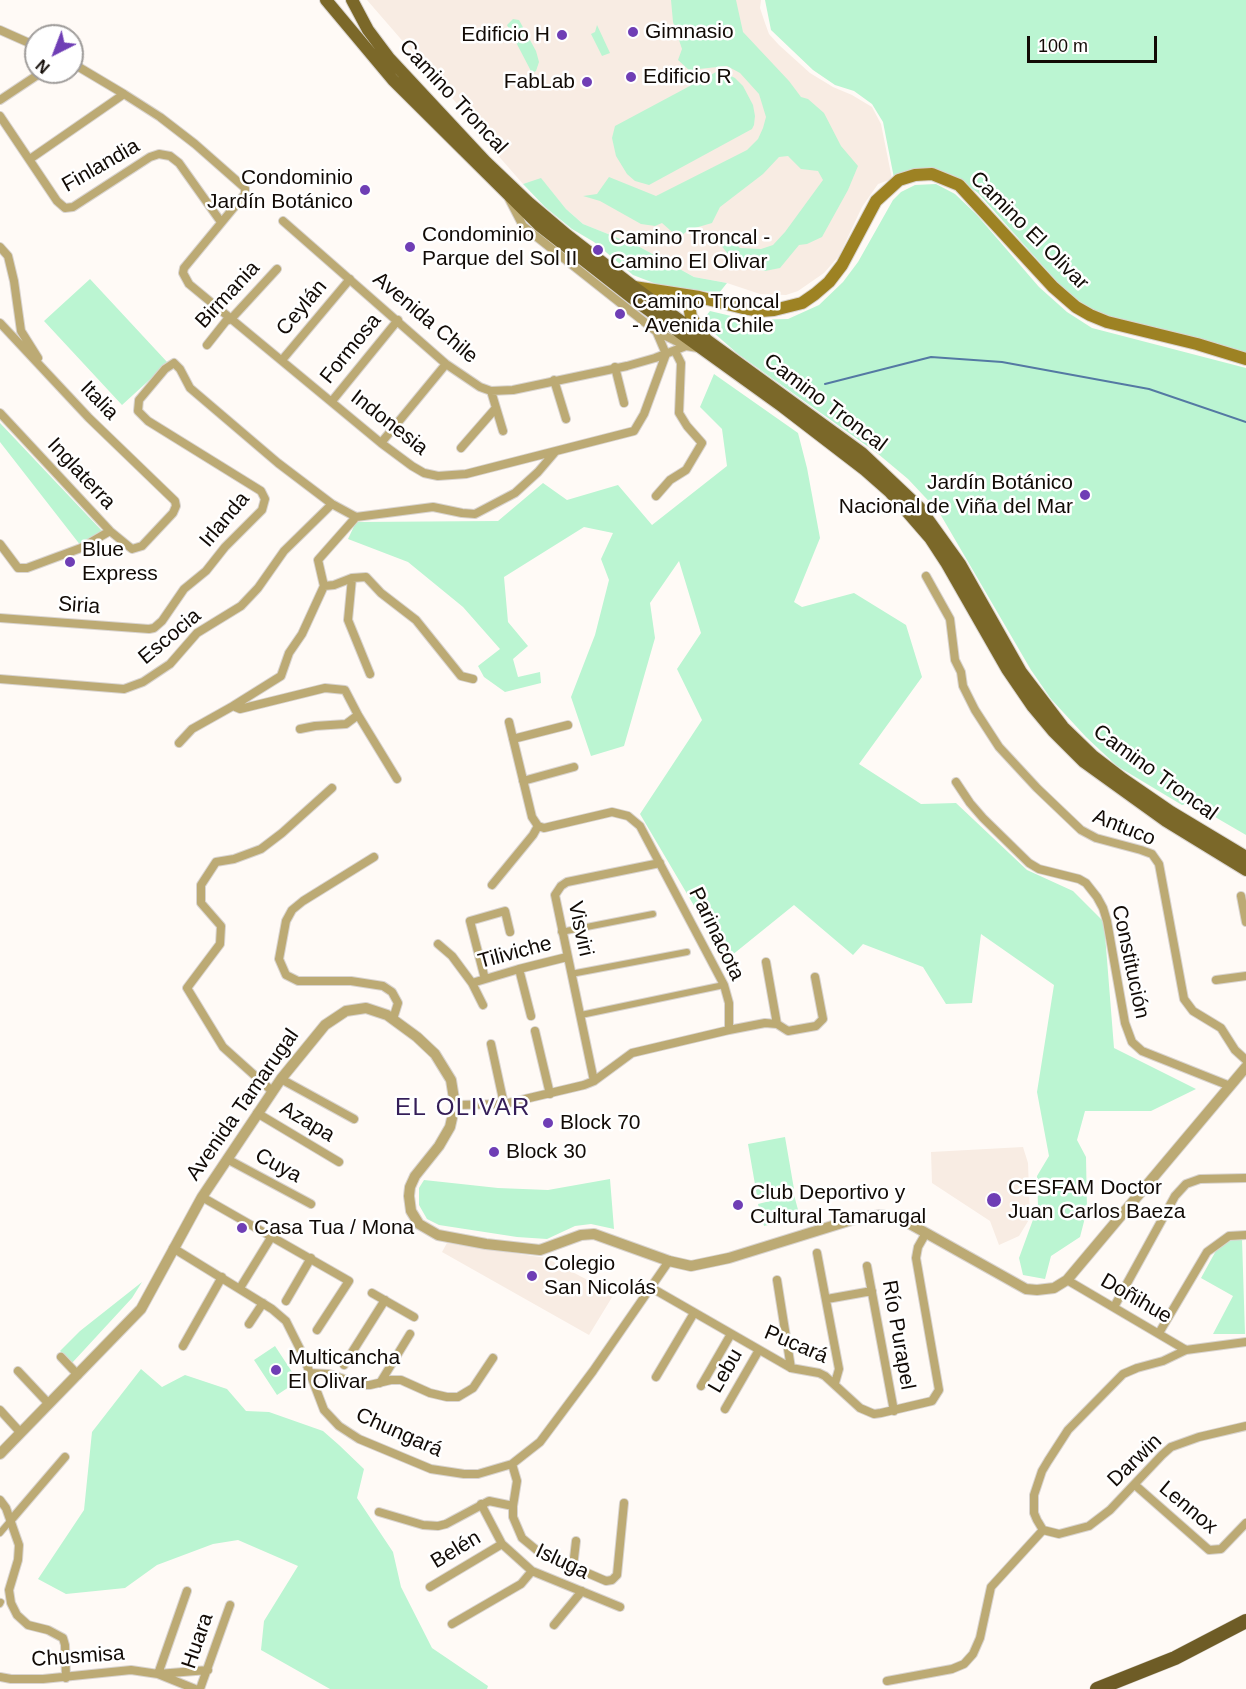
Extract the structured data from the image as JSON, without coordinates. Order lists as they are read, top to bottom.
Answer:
{
  "streets": {
    "main road": ["Camino Troncal", "Camino El Olivar"],
    "street": [
      "Finlandia",
      "Birmania",
      "Ceylán",
      "Avenida Chile",
      "Formosa",
      "Italia",
      "Indonesia",
      "Inglaterra",
      "Irlanda",
      "Siria",
      "Escocia",
      "Antuco",
      "Visviri",
      "Parinacota",
      "Tiliviche",
      "Constitución",
      "Avenida Tamarugal",
      "Azapa",
      "Cuya",
      "Doñihue",
      "Río Purapel",
      "Pucará",
      "Lebu",
      "Chungará",
      "Darwin",
      "Lennox",
      "Belén",
      "Isluga",
      "Huara",
      "Chusmisa"
    ]
  },
  "crossings": [
    ["Camino Troncal", "Camino El Olivar"],
    ["Camino Troncal", "Indonesia"],
    ["Finlandia", "Indonesia"],
    ["Birmania", "Indonesia"],
    ["Ceylán", "Avenida Chile"],
    ["Ceylán", "Indonesia"],
    ["Avenida Chile", "Formosa"],
    ["Formosa", "Indonesia"],
    ["Italia", "Inglaterra"],
    ["Irlanda", "Siria"],
    ["Irlanda", "Escocia"],
    ["Visviri", "Parinacota"],
    ["Visviri", "Tiliviche"],
    ["Constitución", "Avenida Tamarugal"],
    ["Avenida Tamarugal", "Azapa"],
    ["Avenida Tamarugal", "Cuya"],
    ["Avenida Tamarugal", "Doñihue"],
    ["Avenida Tamarugal", "Pucará"],
    ["Avenida Tamarugal", "Chungará"],
    ["Río Purapel", "Pucará"],
    ["Pucará", "Lebu"],
    ["Pucará", "Chungará"],
    ["Chungará", "Isluga"],
    ["Darwin", "Lennox"],
    ["Belén", "Isluga"],
    ["Huara", "Chusmisa"]
  ],
  "districts": ["EL OLIVAR"],
  "places": [
    "Gimnasio",
    "Edificio H",
    "Edificio R",
    "FabLab",
    "Condominio Jardín Botánico",
    "Condominio Parque del Sol II",
    "Camino Troncal - Camino El Olivar",
    "Camino Troncal - Avenida Chile",
    "Jardín Botánico Nacional de Viña del Mar",
    "Blue Express",
    "Block 70",
    "Block 30",
    "CESFAM Doctor Juan Carlos Baeza",
    "Club Deportivo y Cultural Tamarugal",
    "Casa Tua / Mona",
    "Colegio San Nicolás",
    "Multicancha El Olivar"
  ],
  "scale_bar": "100 m",
  "north": "bottom left"
}
